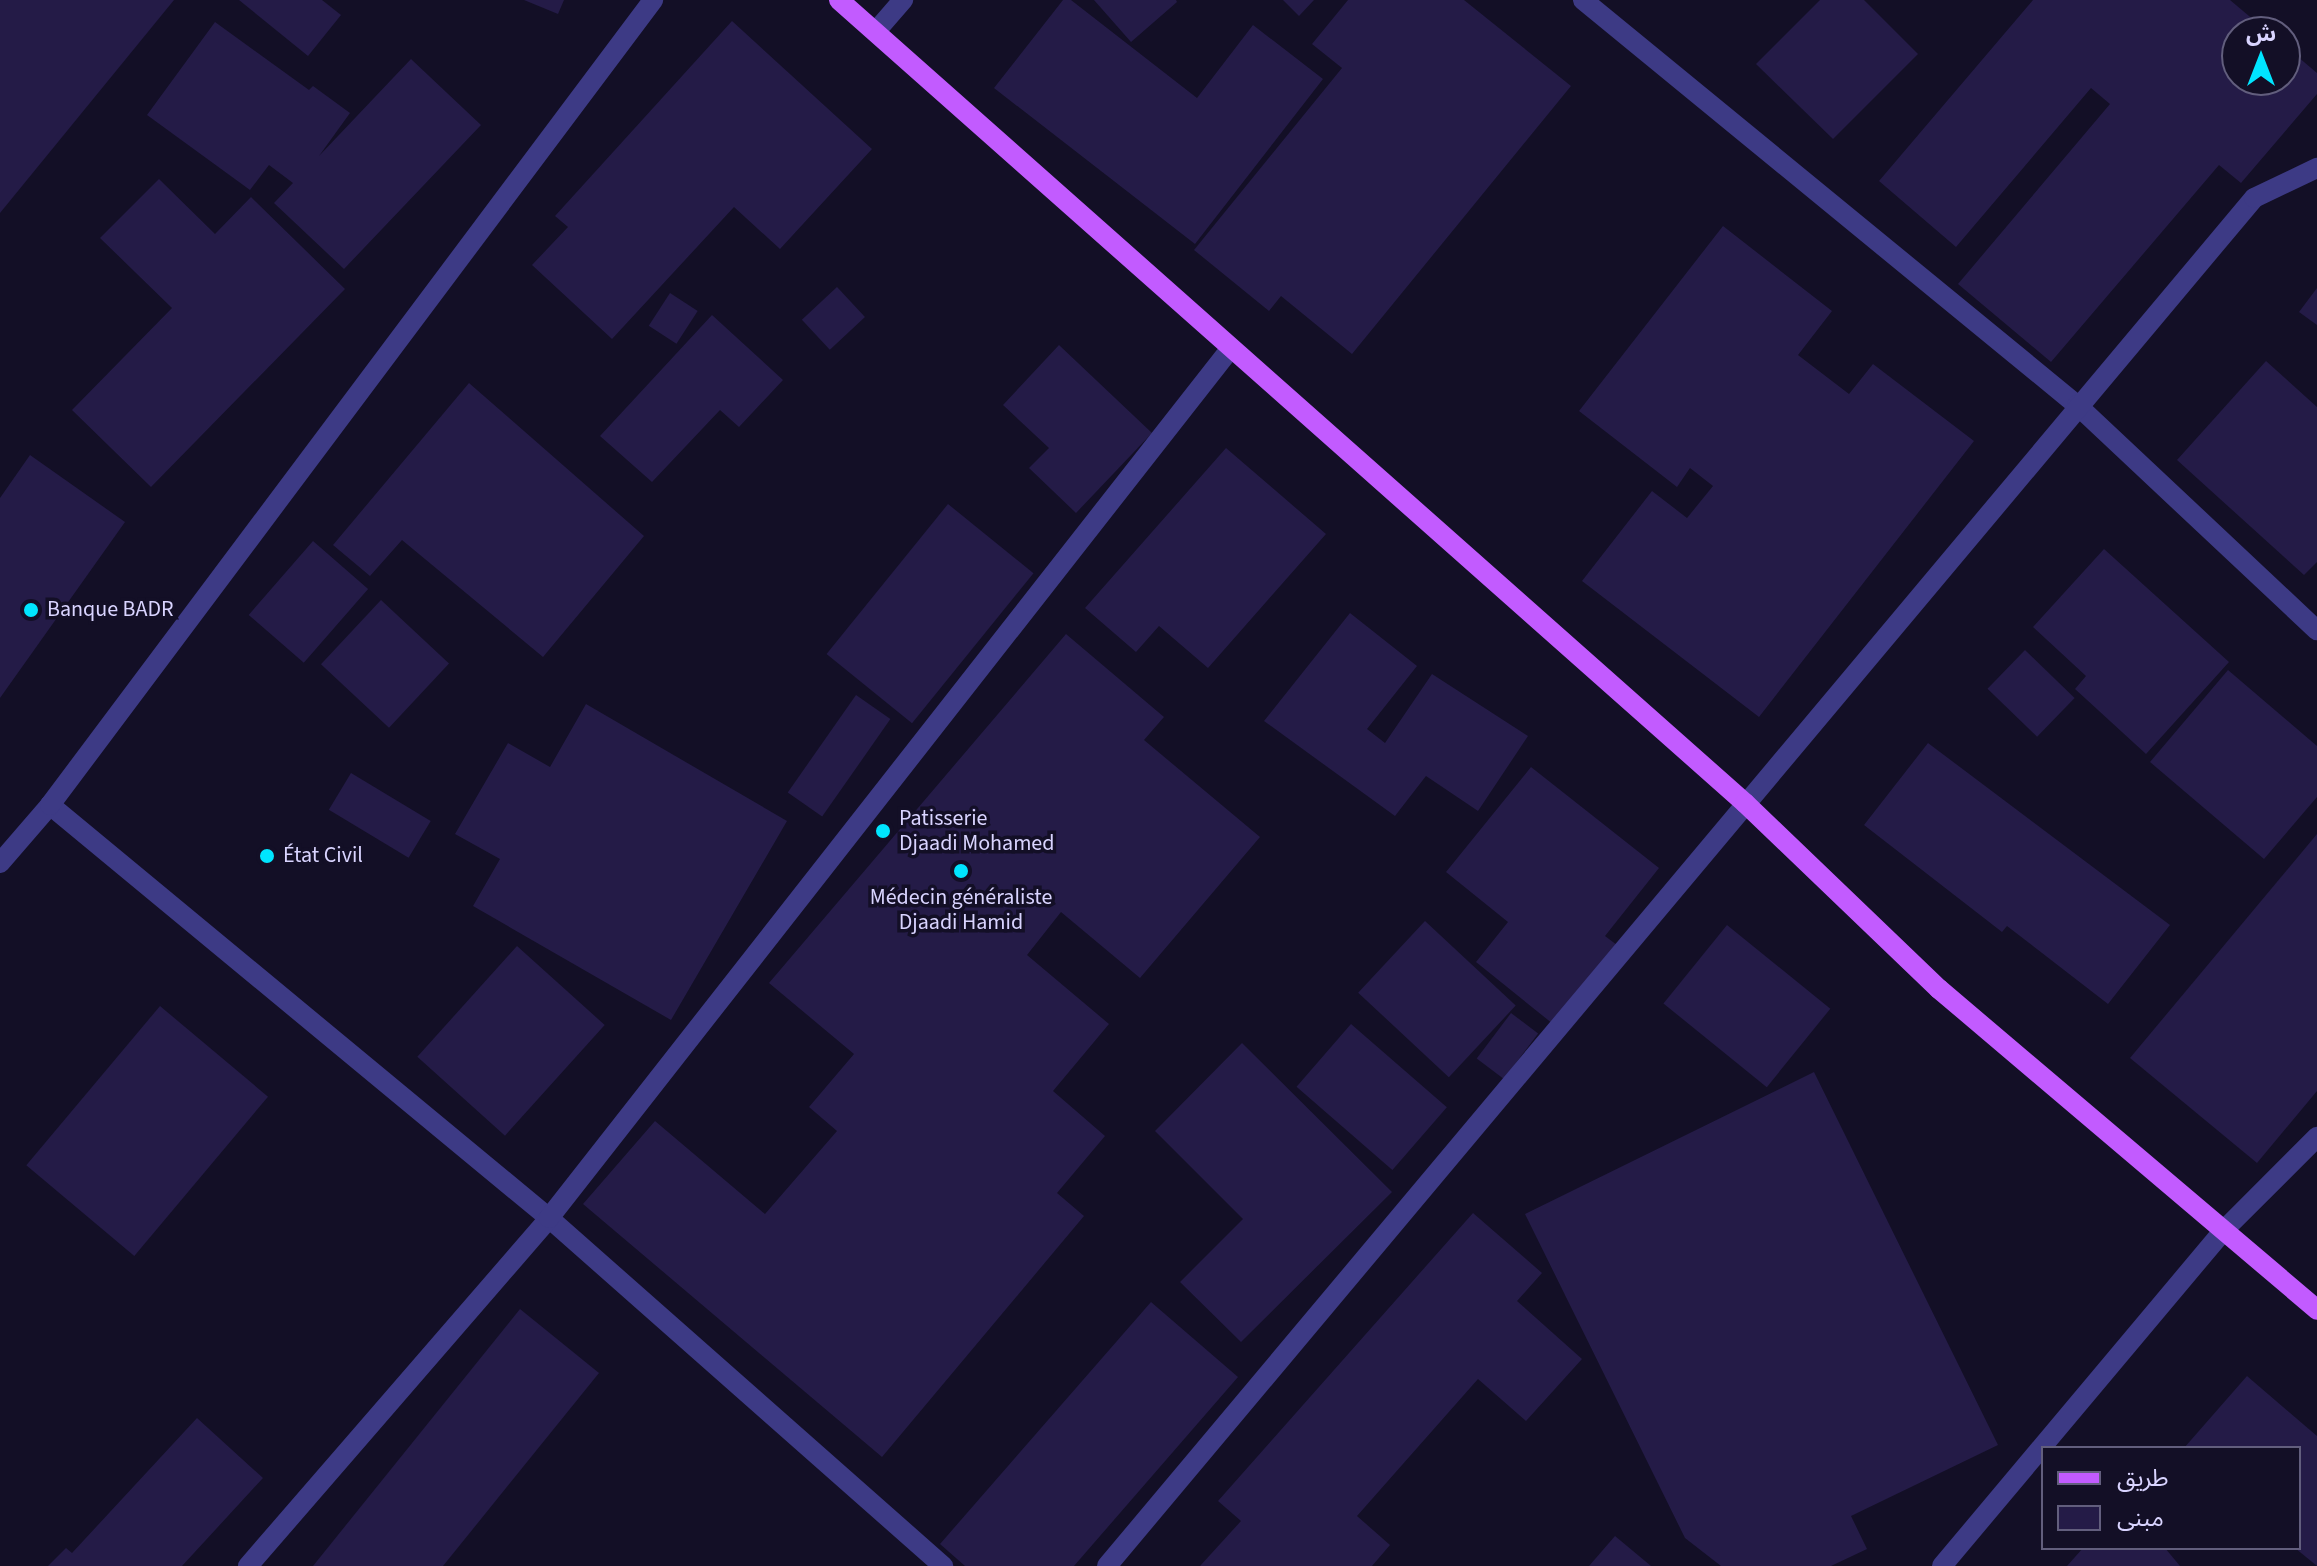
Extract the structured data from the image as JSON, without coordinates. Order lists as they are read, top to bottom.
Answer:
{
  "places": [
    "Banque BADR",
    "Patisserie Djaadi Mohamed",
    "État Civil",
    "Médecin généraliste Djaadi Hamid"
  ],
  "legend": ["طريق", "مبنى"],
  "north": "top"
}
